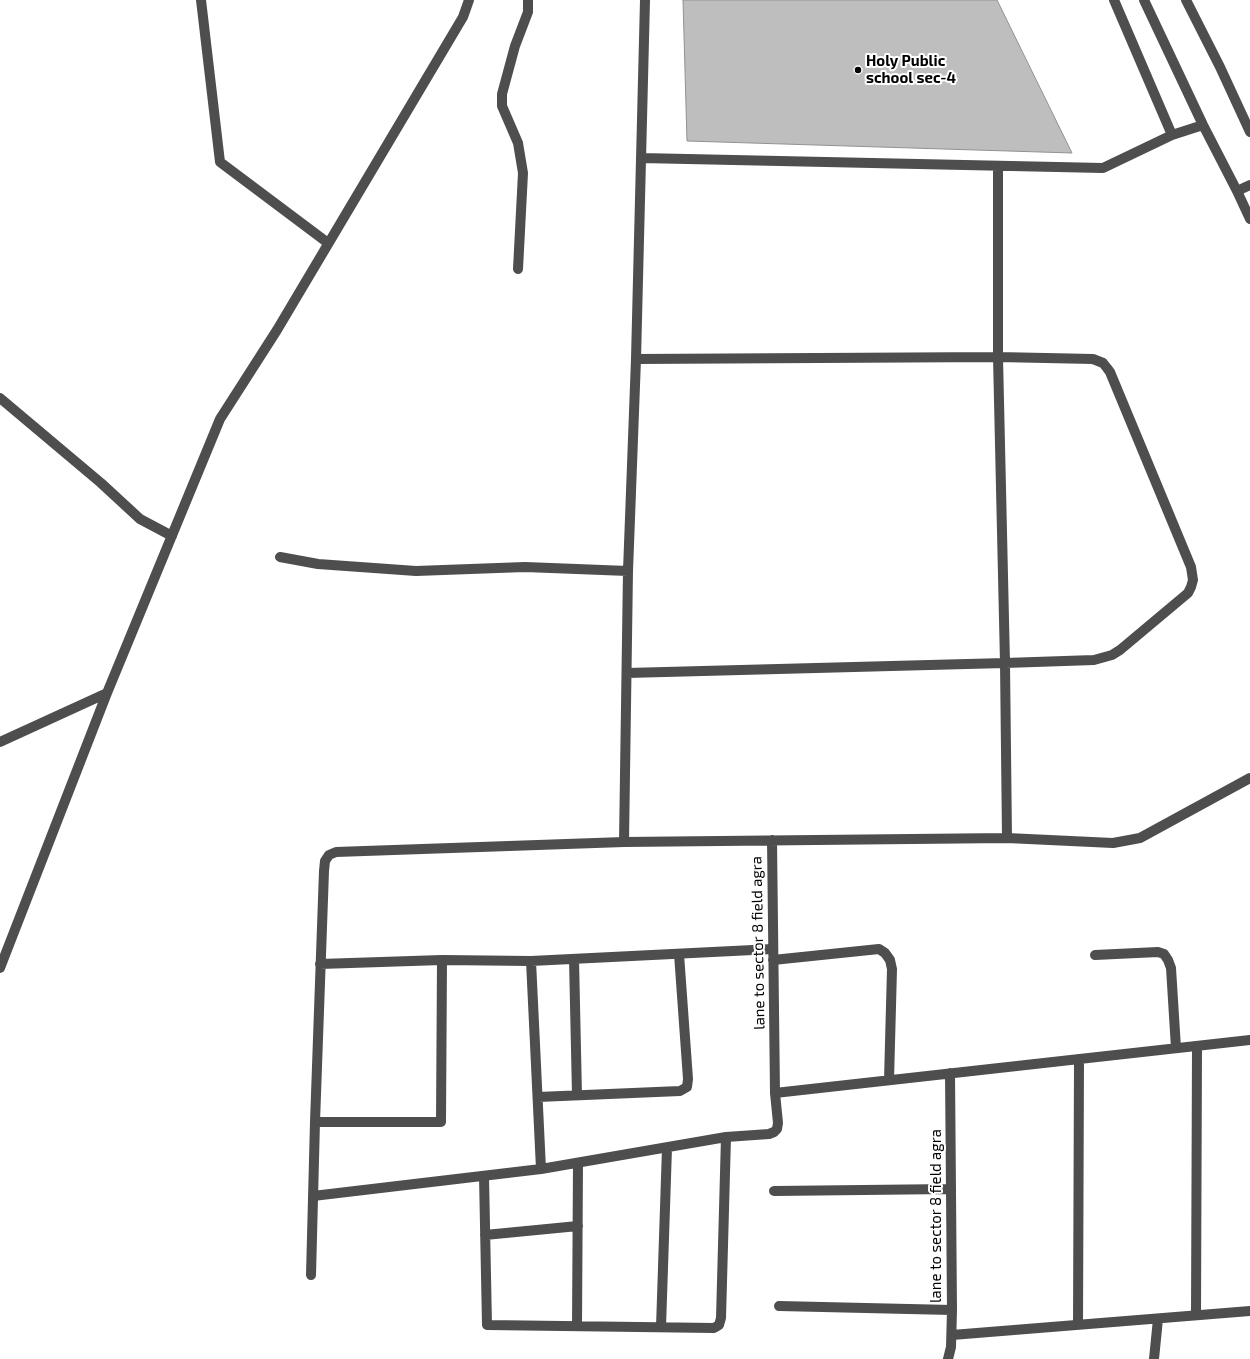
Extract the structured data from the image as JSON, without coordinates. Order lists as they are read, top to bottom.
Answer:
{
  "streets": {
    "street": ["lane to sector 8 field agra"]
  },
  "places": ["Holy Public school sec-4"]
}
